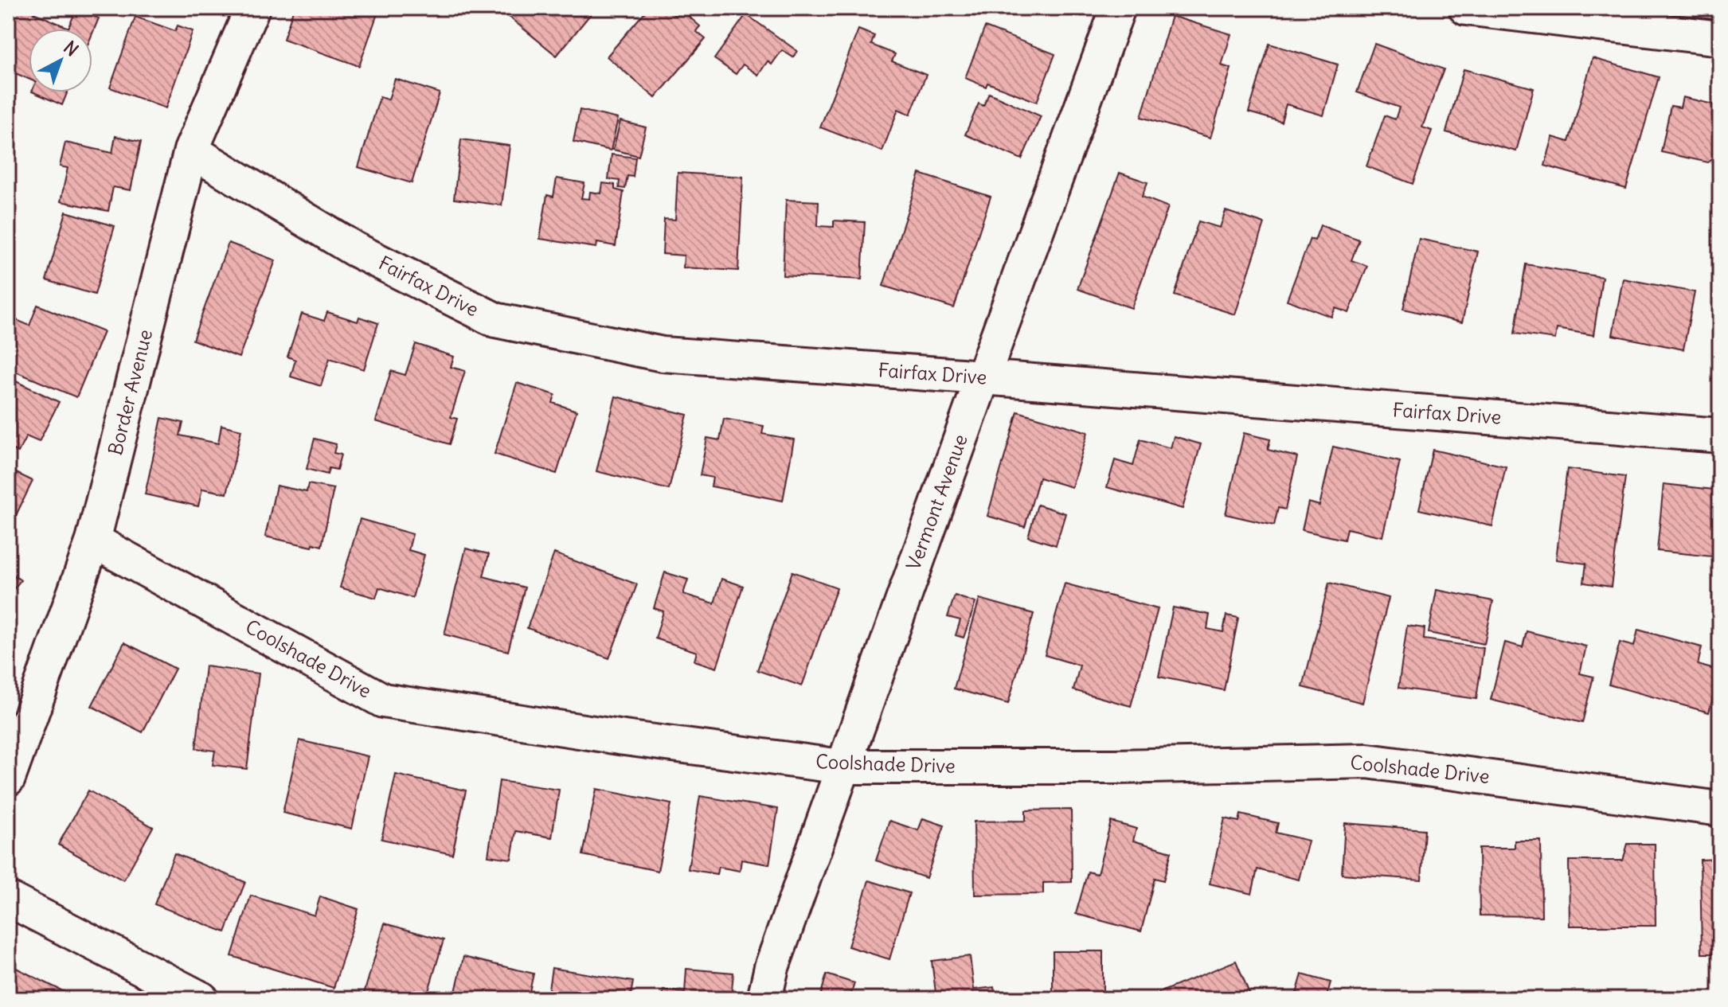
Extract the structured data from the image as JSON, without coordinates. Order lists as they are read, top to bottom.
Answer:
{
  "streets": {
    "street": [
      "Fairfax Drive",
      "Border Avenue",
      "Vermont Avenue",
      "Coolshade Drive"
    ]
  },
  "crossings": [
    ["Fairfax Drive", "Border Avenue"],
    ["Fairfax Drive", "Vermont Avenue"],
    ["Border Avenue", "Coolshade Drive"],
    ["Vermont Avenue", "Coolshade Drive"]
  ],
  "north": "top right"
}
